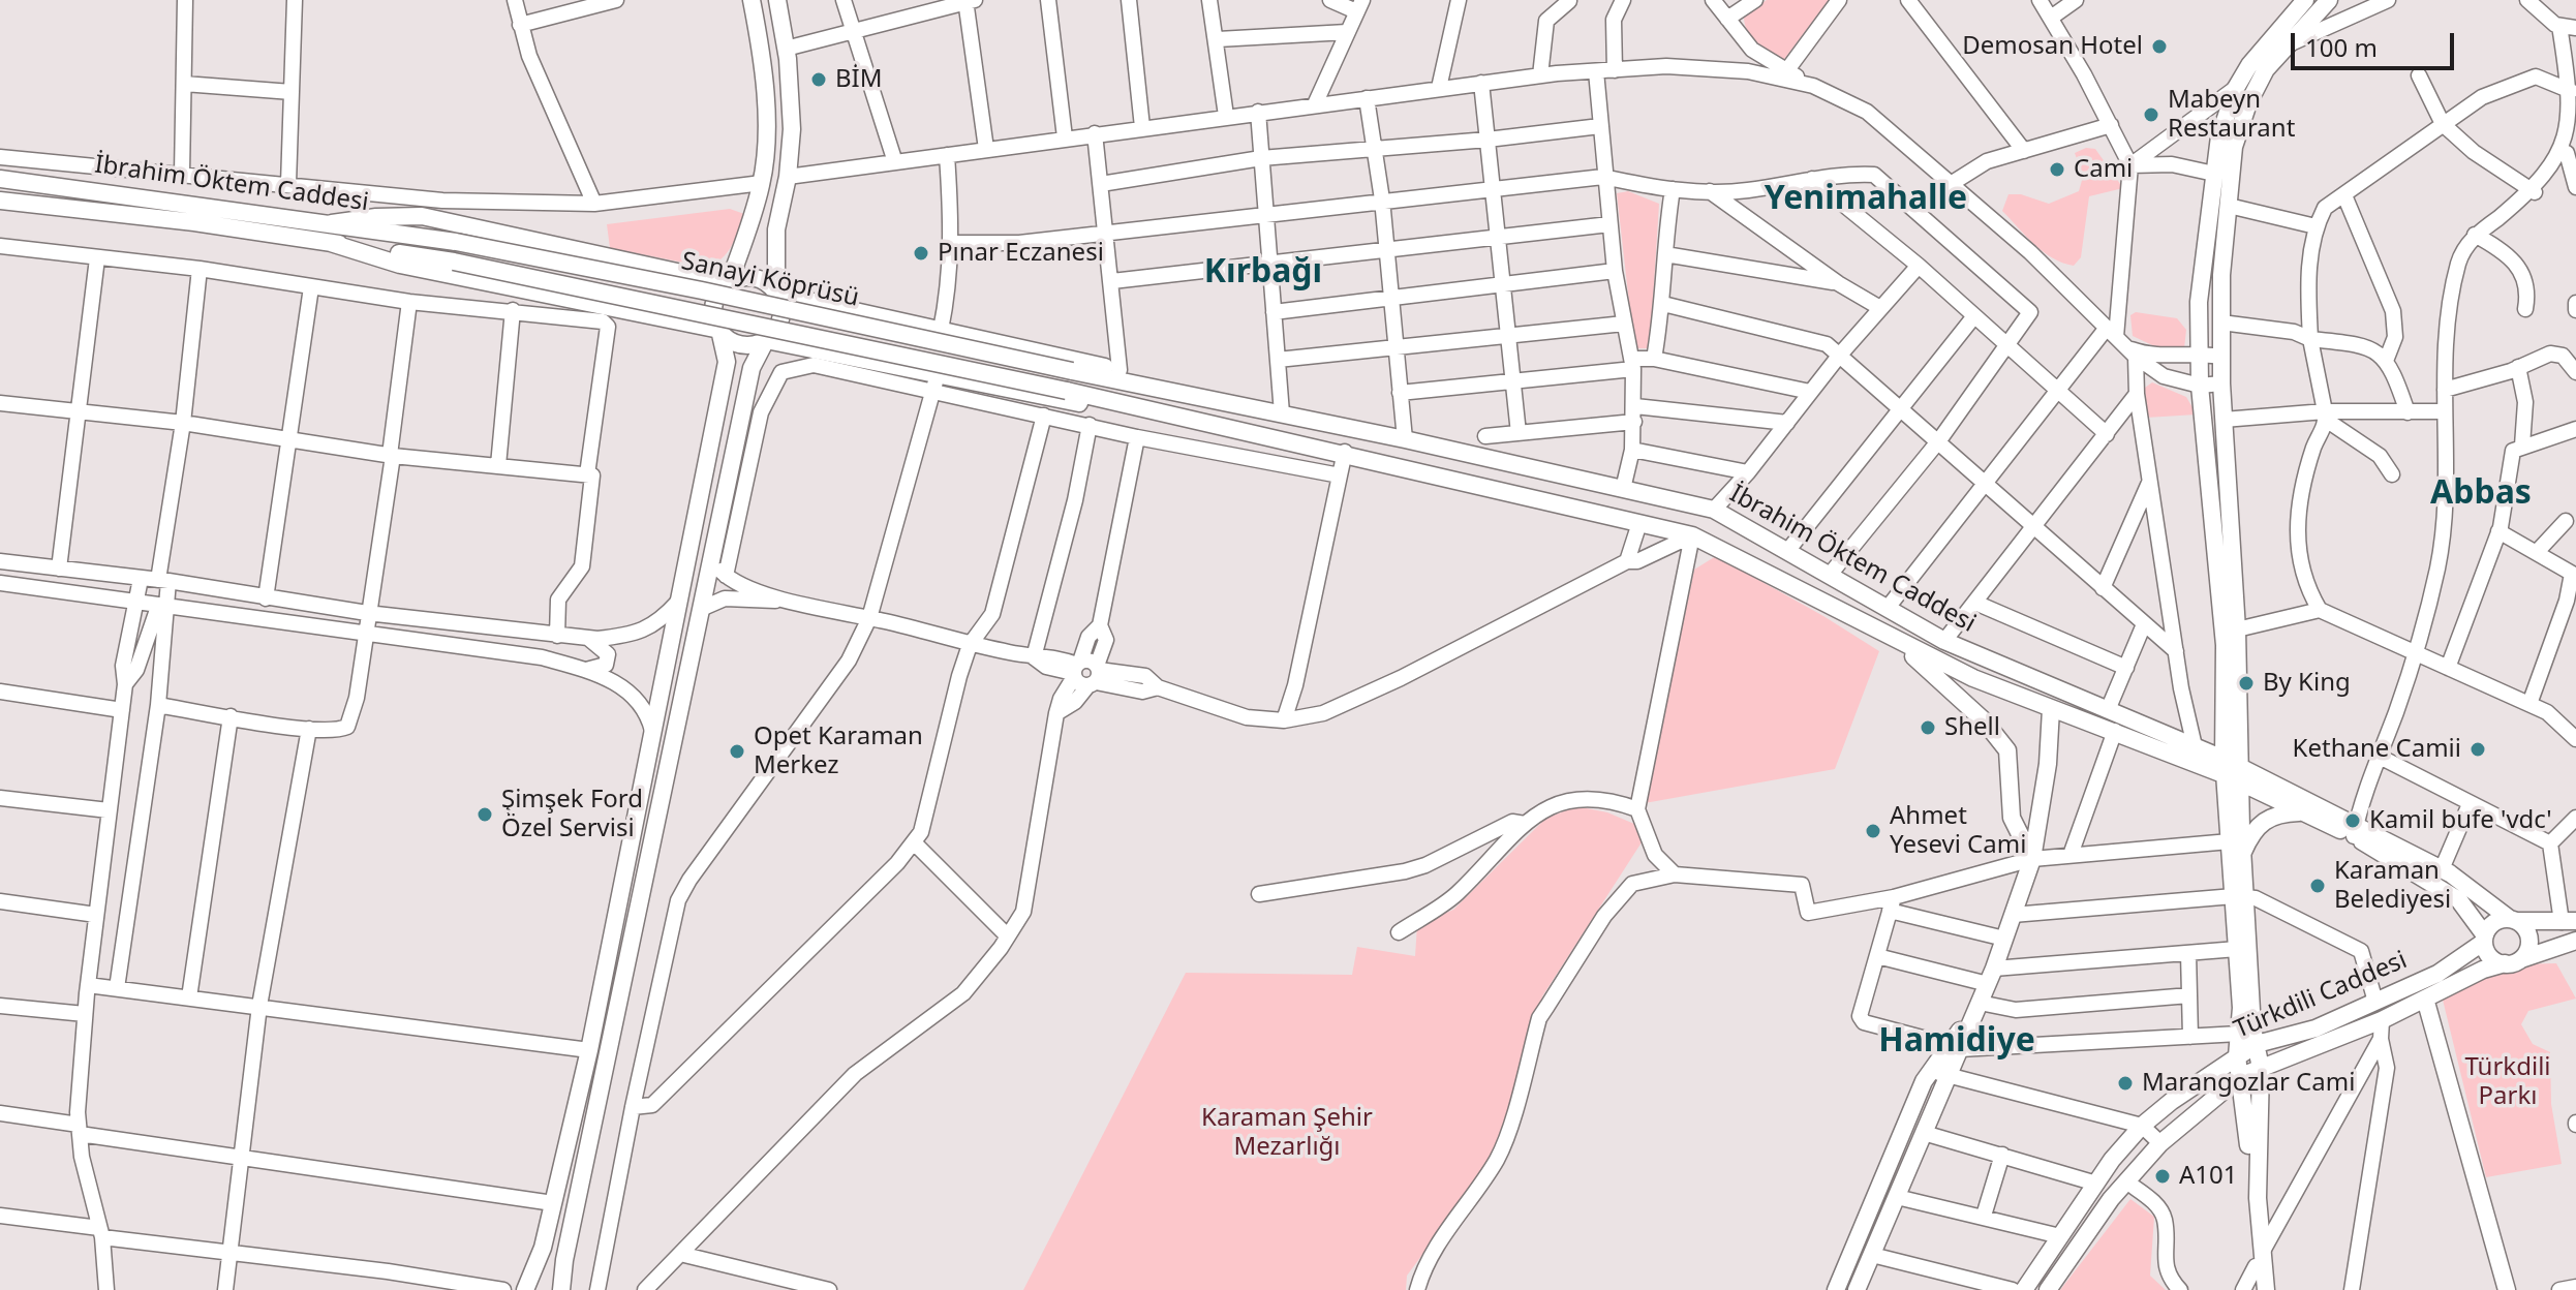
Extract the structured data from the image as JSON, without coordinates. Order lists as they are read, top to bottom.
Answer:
{
  "streets": {
    "main road": ["İbrahim Öktem Caddesi", "Sanayi Köprüsü", "Türkdili Caddesi"]
  },
  "crossings": [
    ["İbrahim Öktem Caddesi", "Sanayi Köprüsü"],
    ["İbrahim Öktem Caddesi", "Türkdili Caddesi"]
  ],
  "districts": [
    "Yenimahalle",
    "Kırbağı",
    "Abbas",
    "Hamidiye"
  ],
  "parks": ["Türkdili Parkı", "Karaman Şehir Mezarlığı"],
  "places": [
    "Demosan Hotel",
    "BİM",
    "Mabeyn Restaurant",
    "Cami",
    "Pınar Eczanesi",
    "By King",
    "Shell",
    "Kethane Camii",
    "Opet Karaman Merkez",
    "Şimşek Ford Özel Servisi",
    "Kamil bufe 'vdc'",
    "Ahmet Yesevi Cami",
    "Karaman Belediyesi",
    "Marangozlar Cami",
    "A101"
  ],
  "scale_bar": "100 m"
}
